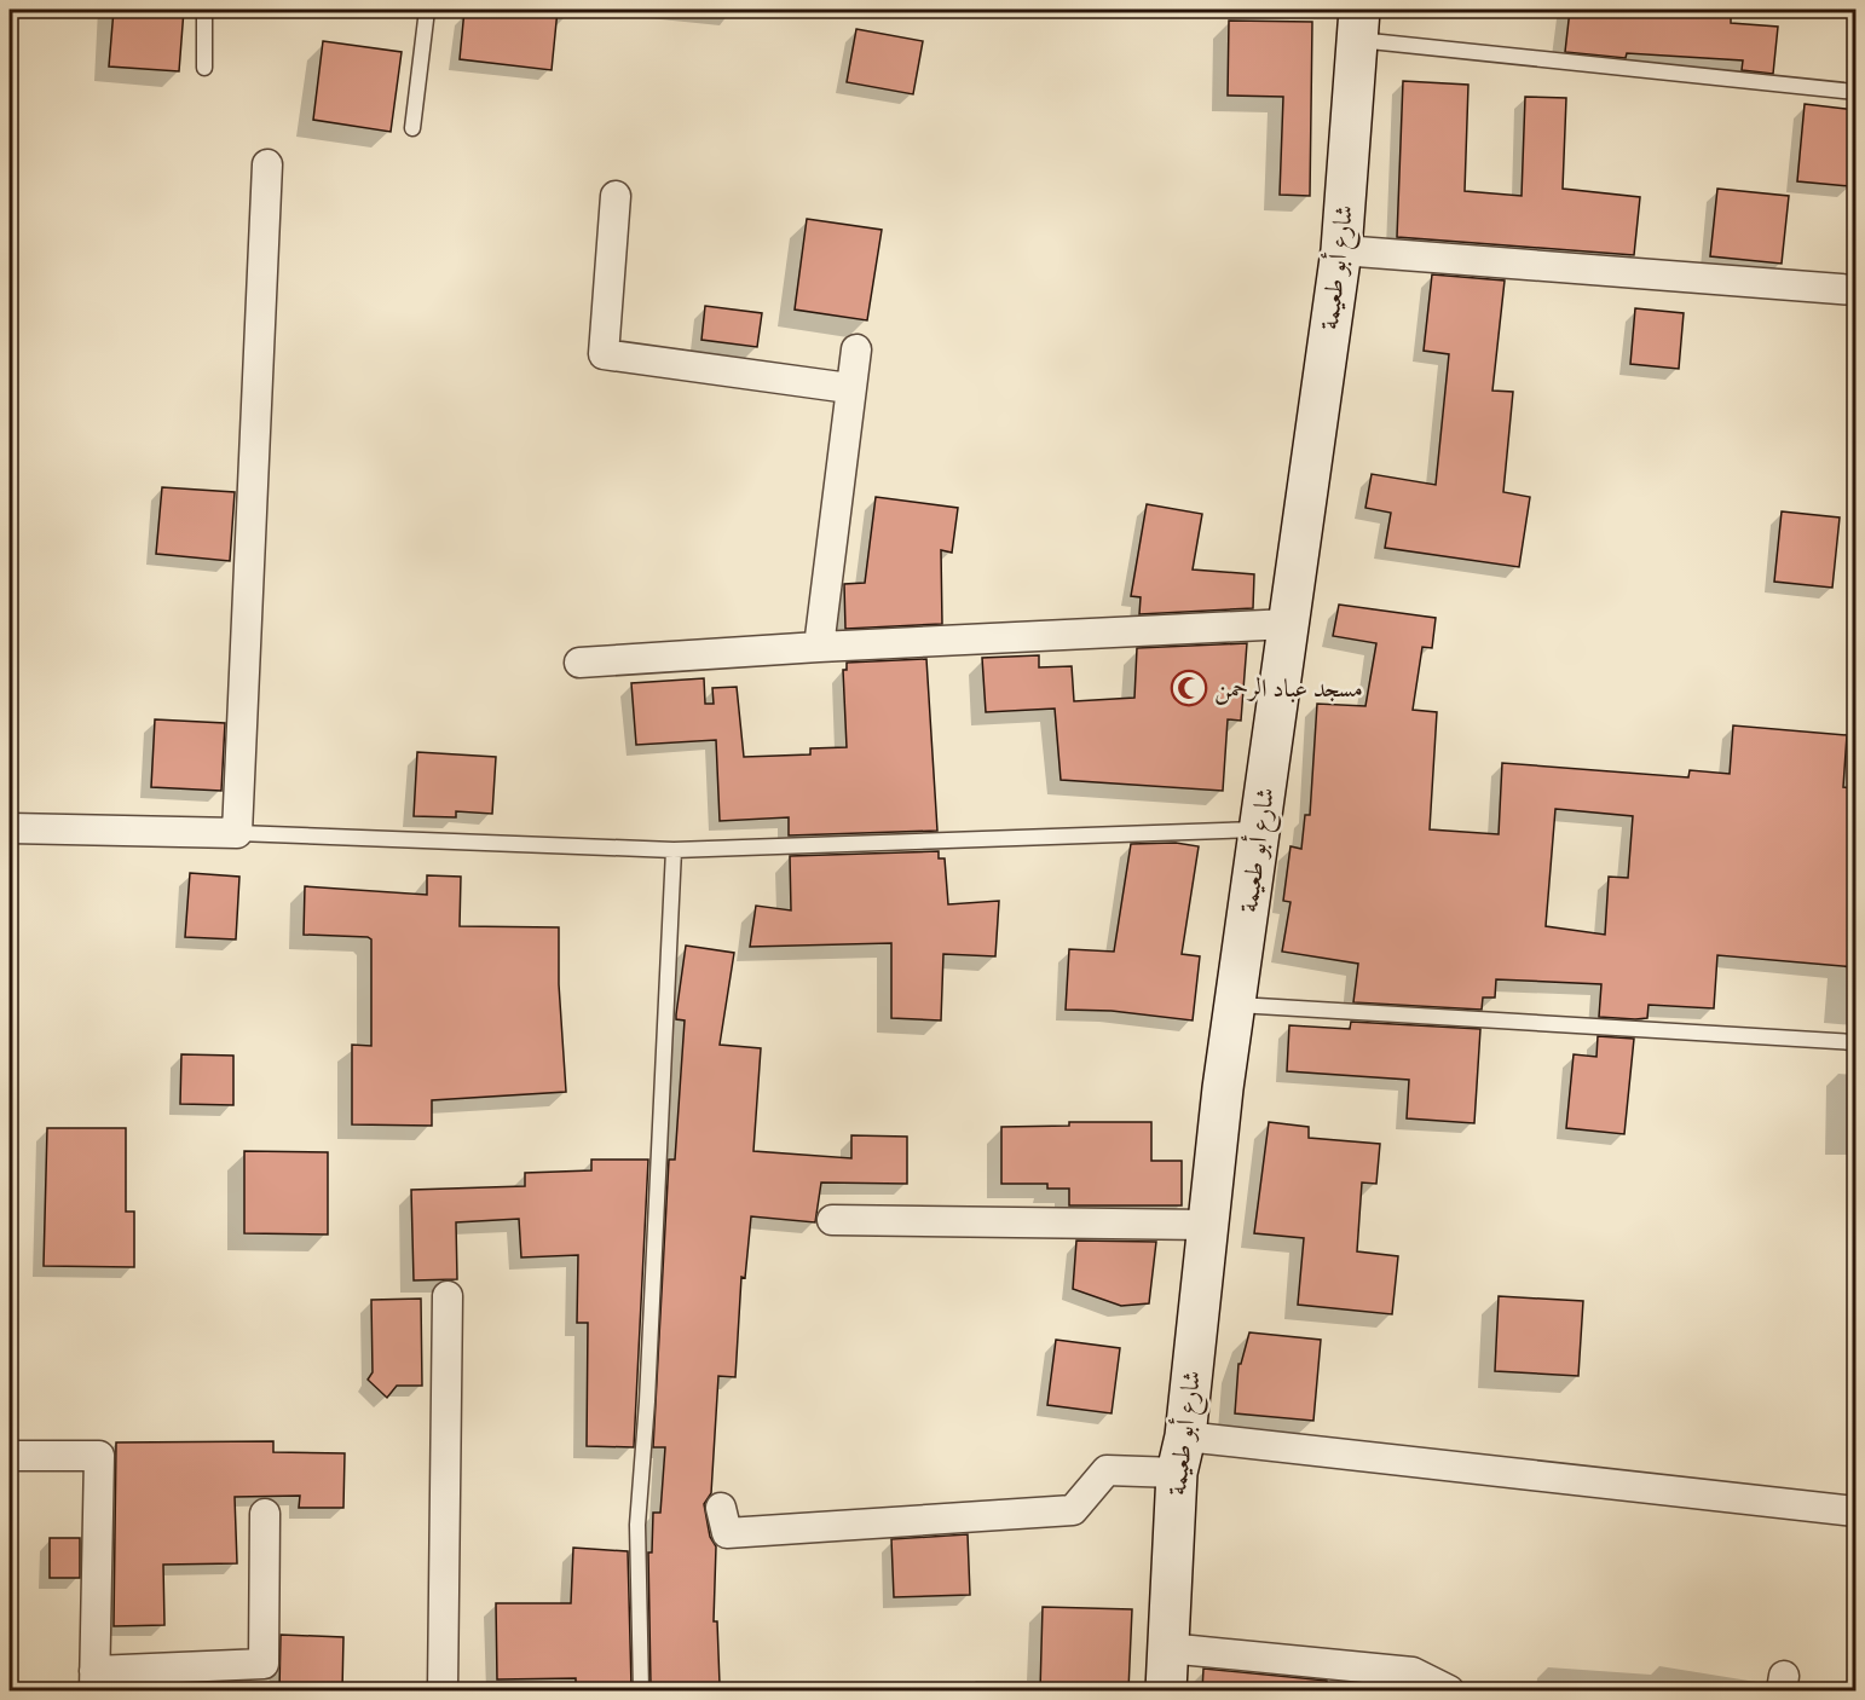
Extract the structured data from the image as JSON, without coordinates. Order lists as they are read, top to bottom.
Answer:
{
  "streets": {
    "street": ["شارع أبو طعيمة"]
  },
  "places": {
    "mosque": ["مسجد عباد الرحمن"]
  }
}
